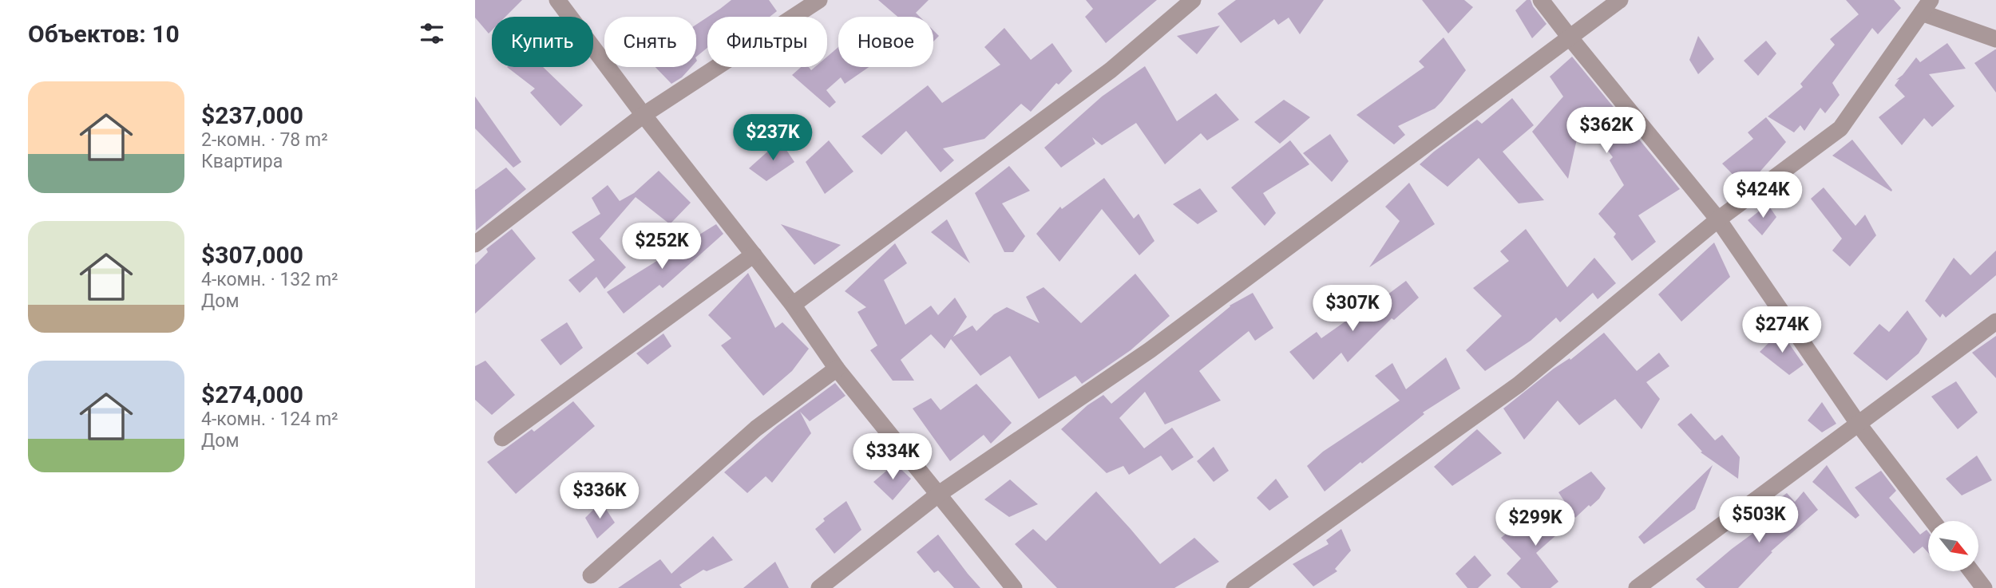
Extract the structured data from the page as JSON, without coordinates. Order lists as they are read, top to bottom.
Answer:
{
  "north": "bottom right",
  "page": {
    "heading": "Объектов: 10",
    "chip": [
      "Купить",
      "Снять",
      "Фильтры",
      "Новое"
    ],
    "list": [
      {
        "name": "$237,000",
        "note": "2-комн. · 78 m² · Квартира"
      },
      {
        "name": "$307,000",
        "note": "4-комн. · 132 m² · Дом"
      },
      {
        "name": "$274,000",
        "note": "4-комн. · 124 m² · Дом"
      }
    ],
    "price": [
      "$362K",
      "$237K",
      "$424K",
      "$252K",
      "$307K",
      "$274K",
      "$334K",
      "$336K",
      "$503K",
      "$299K"
    ]
  }
}
